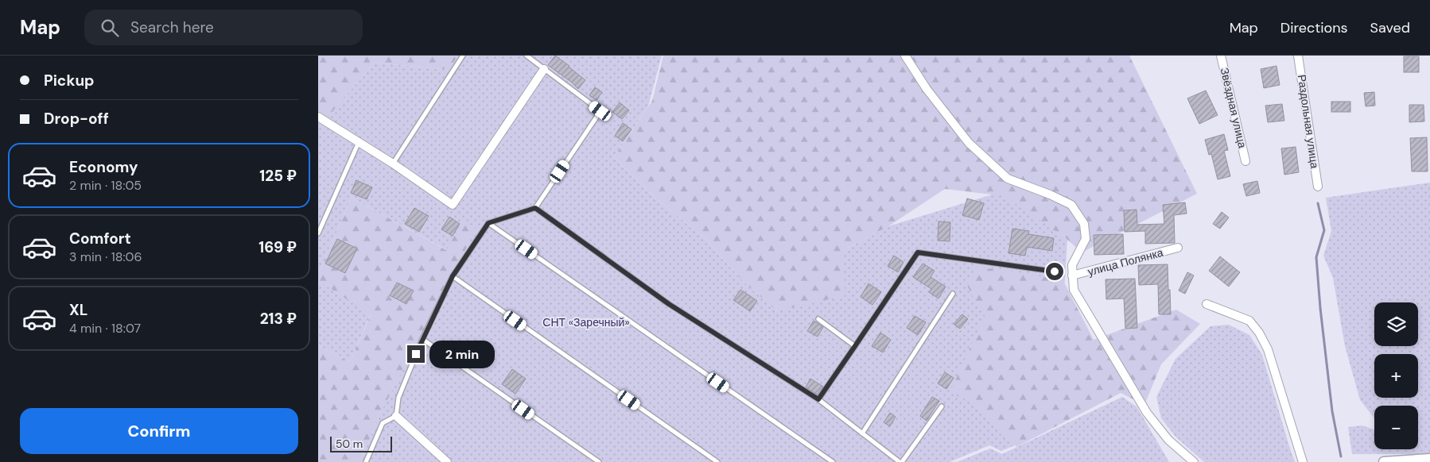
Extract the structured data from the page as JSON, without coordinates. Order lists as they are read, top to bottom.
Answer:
{
  "streets": {
    "street": ["Звёздная улица", "Раздольная улица", "улица Полянка"]
  },
  "parks": ["СНТ «Заречный»"],
  "scale_bar": "50 m",
  "page": {
    "header": "Map",
    "search": "Search here",
    "nav": ["Map", "Directions", "Saved"],
    "banner": ["Pickup", "Drop-off"],
    "list": [
      {
        "name": "Economy",
        "note": "2 min · 18:05",
        "value": "125 ₽"
      },
      {
        "name": "Comfort",
        "note": "3 min · 18:06",
        "value": "169 ₽"
      },
      {
        "name": "XL",
        "note": "4 min · 18:07",
        "value": "213 ₽"
      }
    ],
    "map_buttons": ["+", "−"],
    "bubble": "2 min",
    "buttons": "Confirm",
    "scale": "50 m"
  }
}
